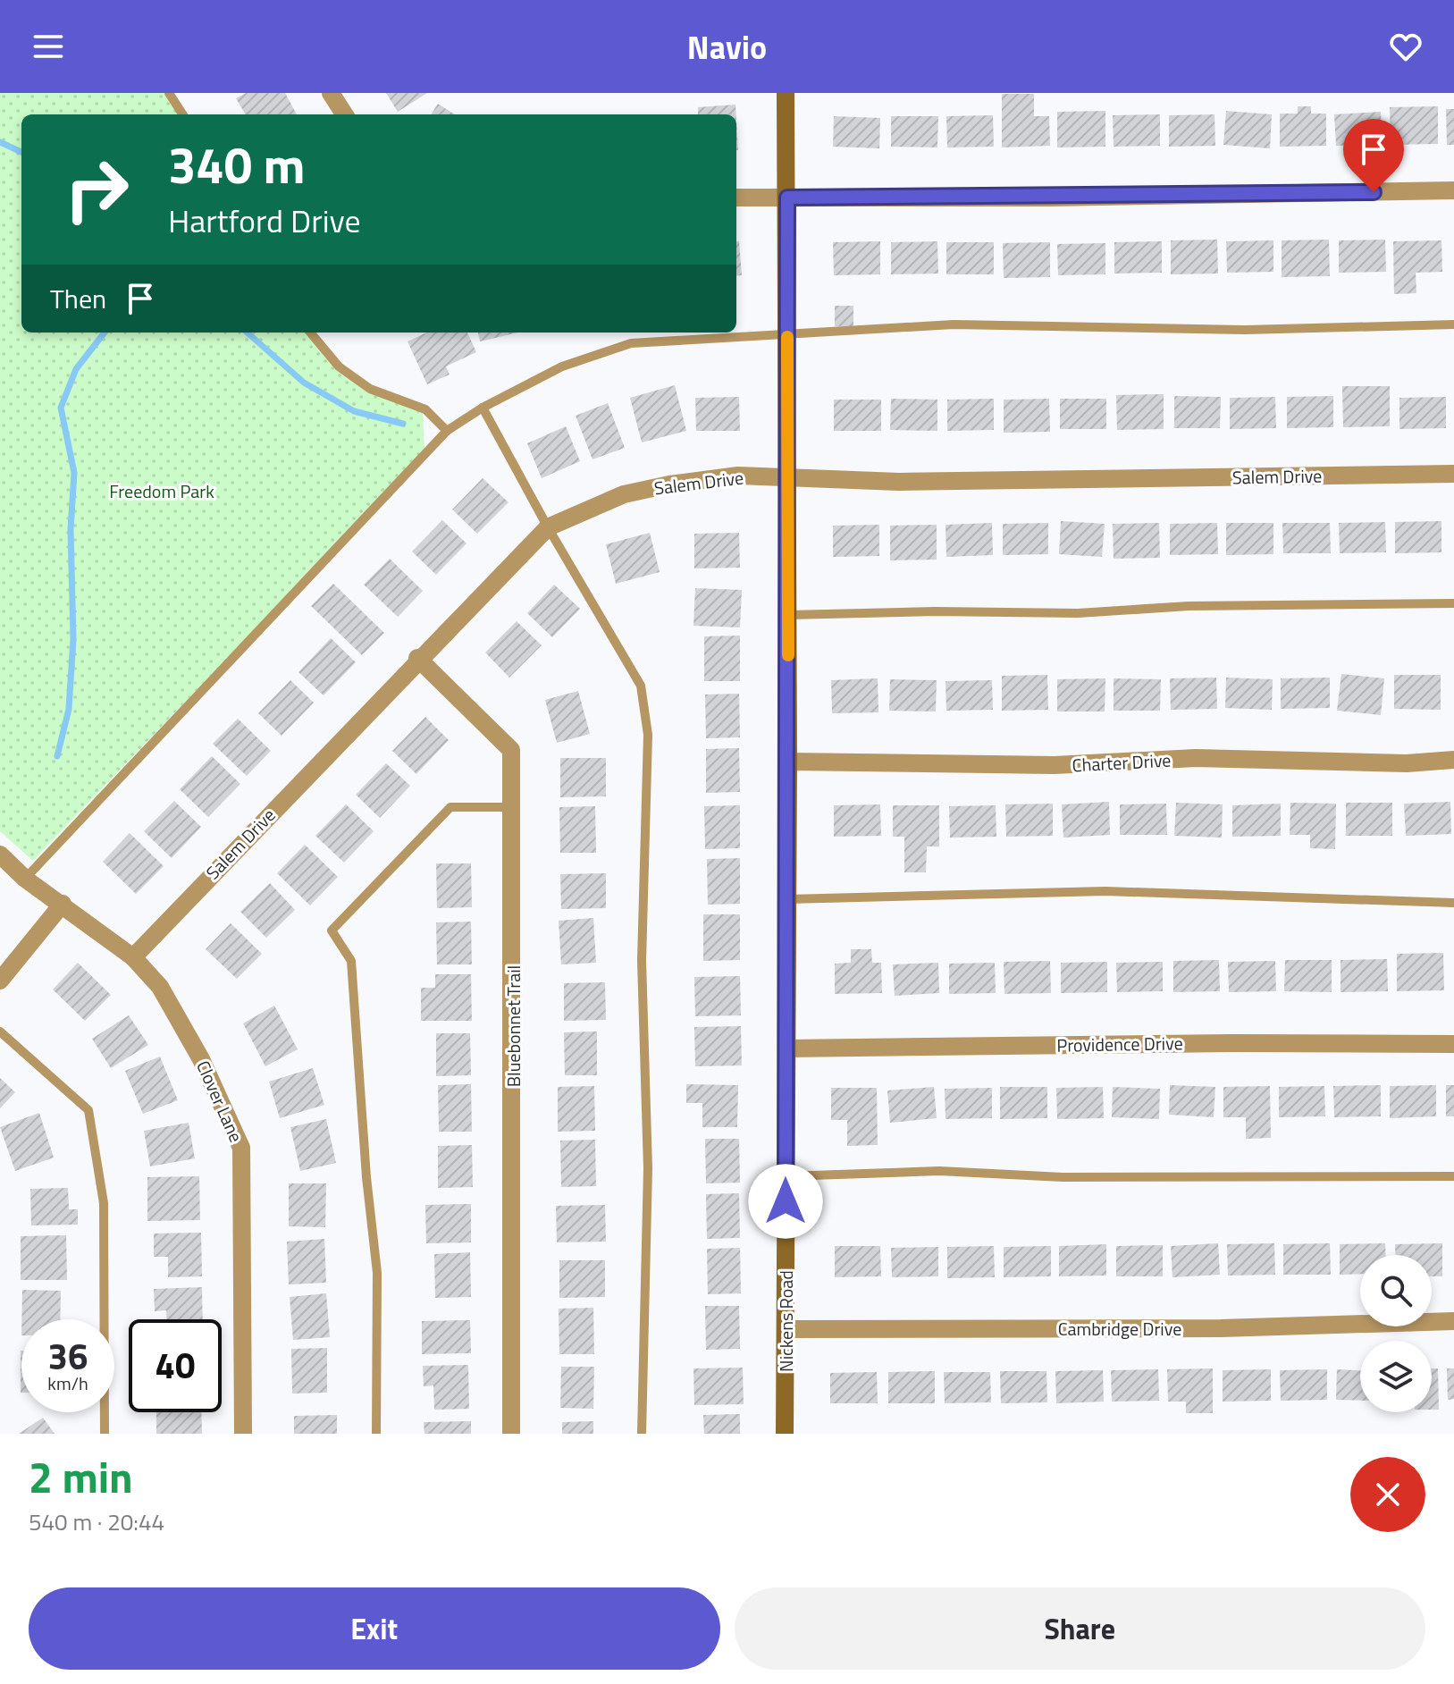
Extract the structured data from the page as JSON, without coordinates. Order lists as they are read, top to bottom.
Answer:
{
  "streets": {
    "street": [
      "Salem Drive",
      "Charter Drive",
      "Bluebonnet Trail",
      "Providence Drive",
      "Clover Lane",
      "Nickens Road",
      "Cambridge Drive"
    ]
  },
  "crossings": [
    ["Salem Drive", "Bluebonnet Trail"],
    ["Salem Drive", "Clover Lane"],
    ["Salem Drive", "Nickens Road"],
    ["Charter Drive", "Nickens Road"],
    ["Providence Drive", "Nickens Road"],
    ["Nickens Road", "Cambridge Drive"]
  ],
  "parks": ["Freedom Park"],
  "page": {
    "header": "Navio",
    "turn": ["340 m", "Hartford Drive"],
    "then": "Then",
    "speed": "36 km/h",
    "limit": "40",
    "heading": ["2 min", "540 m · 20:44"],
    "buttons": ["Exit", "Share"]
  }
}
